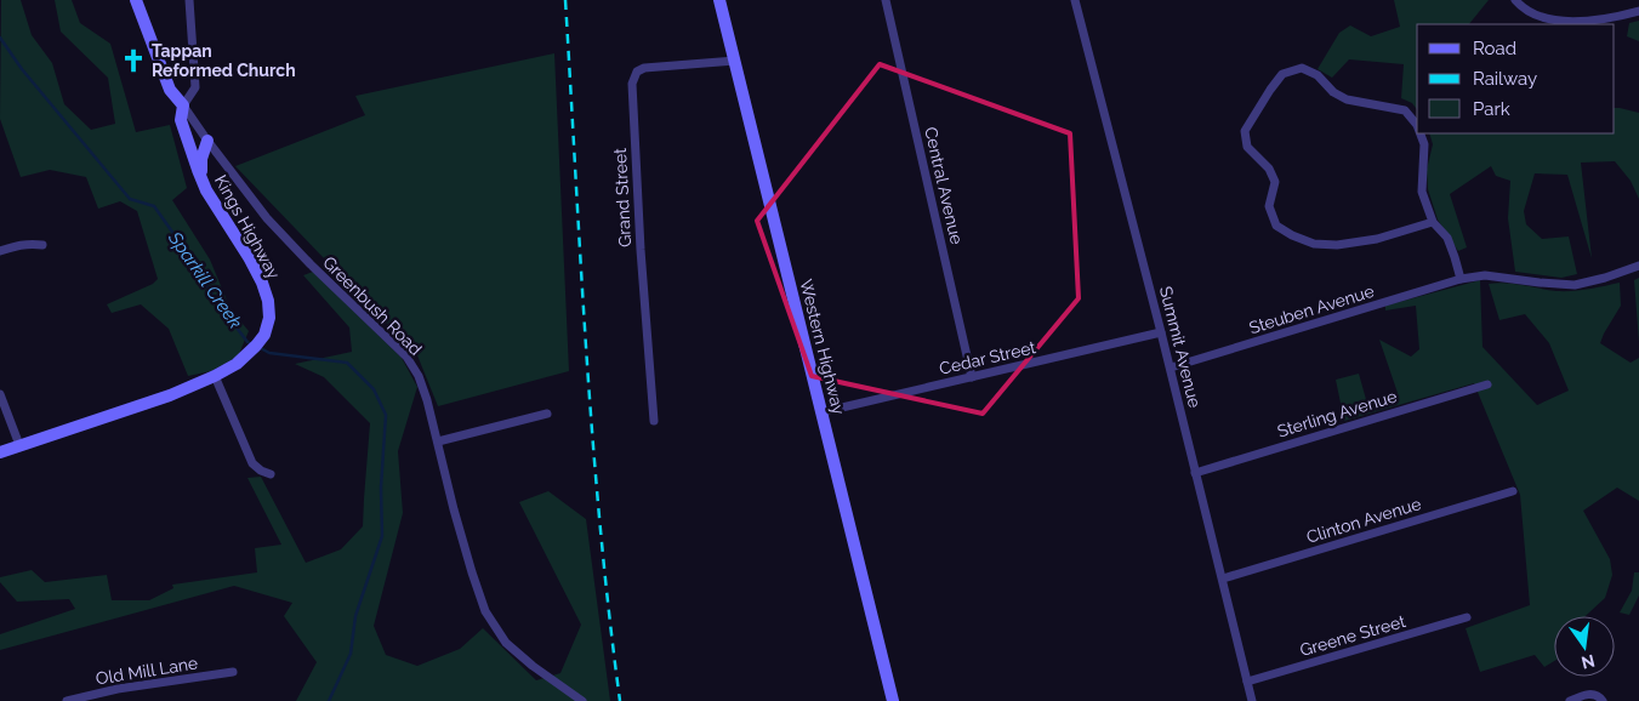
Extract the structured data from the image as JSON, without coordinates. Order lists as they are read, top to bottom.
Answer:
{
  "streets": {
    "street": [
      "Central Avenue",
      "Grand Street",
      "Kings Highway",
      "Greenbush Road",
      "Steuben Avenue",
      "Western Highway",
      "Summit Avenue",
      "Cedar Street",
      "Sterling Avenue",
      "Clinton Avenue",
      "Greene Street",
      "Old Mill Lane"
    ]
  },
  "crossings": [
    ["Central Avenue", "Cedar Street"],
    ["Grand Street", "Western Highway"],
    ["Kings Highway", "Greenbush Road"],
    ["Steuben Avenue", "Summit Avenue"],
    ["Western Highway", "Cedar Street"],
    ["Summit Avenue", "Cedar Street"],
    ["Summit Avenue", "Sterling Avenue"],
    ["Summit Avenue", "Clinton Avenue"],
    ["Summit Avenue", "Greene Street"]
  ],
  "water": ["Sparkill Creek"],
  "places": {
    "church": ["Tappan Reformed Church"]
  },
  "legend": ["Road", "Railway", "Park"],
  "north": "bottom"
}
